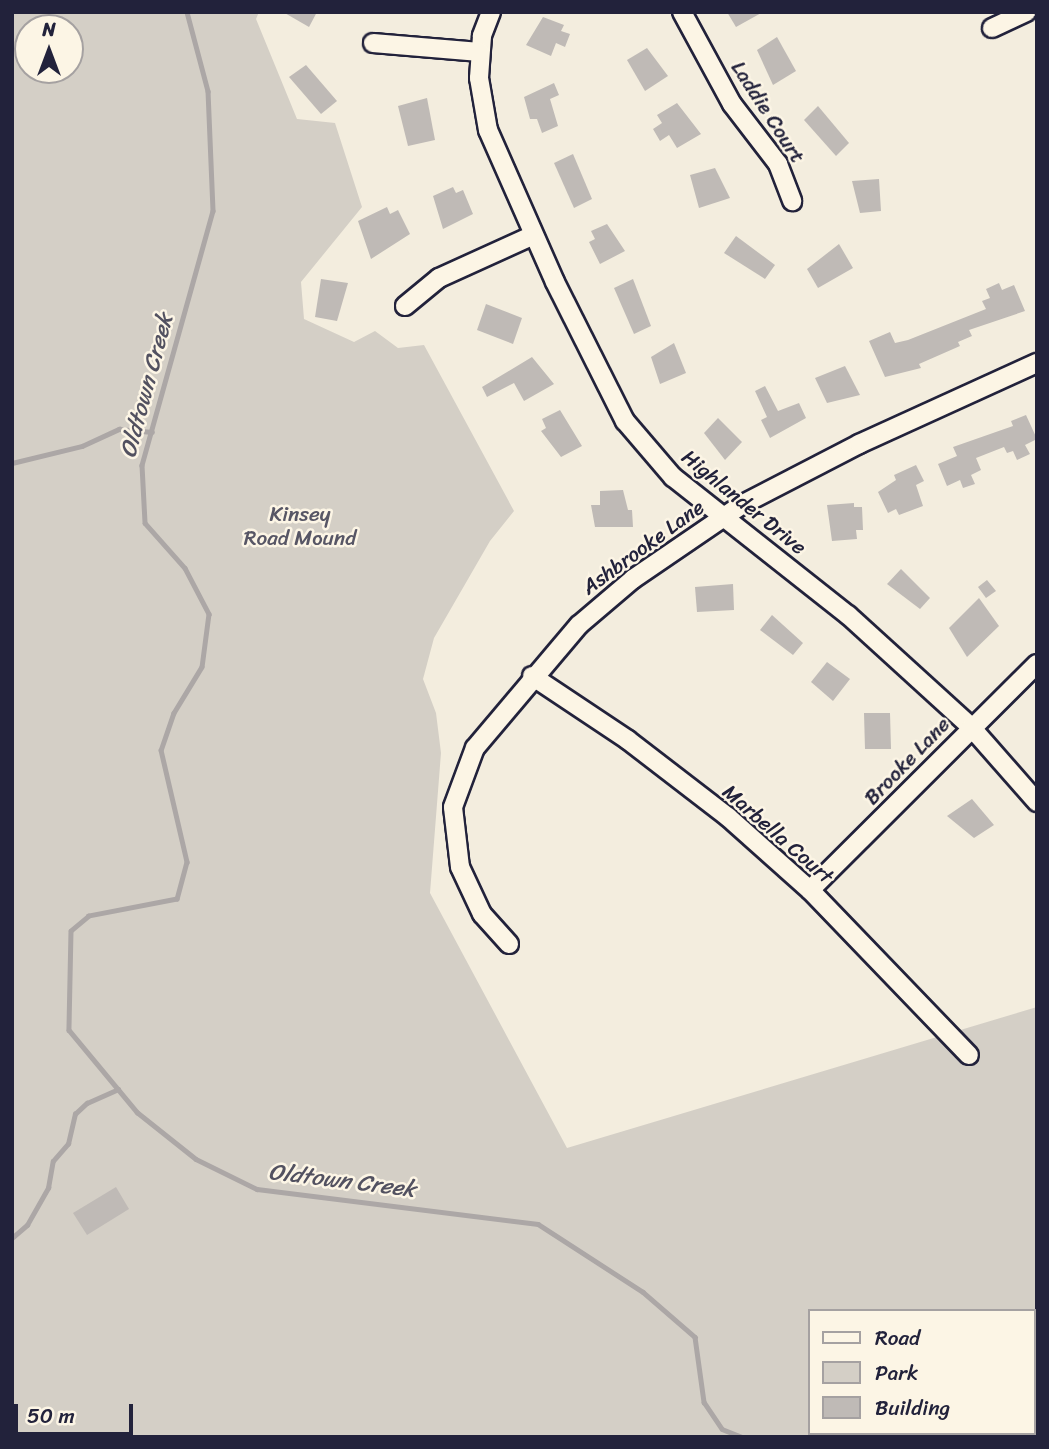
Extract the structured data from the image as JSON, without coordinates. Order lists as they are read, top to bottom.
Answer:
{
  "streets": {
    "street": [
      "Laddie Court",
      "Highlander Drive",
      "Ashbrooke Lane",
      "Brooke Lane",
      "Marbella Court"
    ]
  },
  "crossings": [
    ["Highlander Drive", "Ashbrooke Lane"],
    ["Highlander Drive", "Brooke Lane"],
    ["Ashbrooke Lane", "Marbella Court"],
    ["Brooke Lane", "Marbella Court"]
  ],
  "water": ["Oldtown Creek"],
  "parks": ["Kinsey Road Mound"],
  "legend": ["Road", "Park", "Building"],
  "scale_bar": "50 m",
  "north": "top"
}
